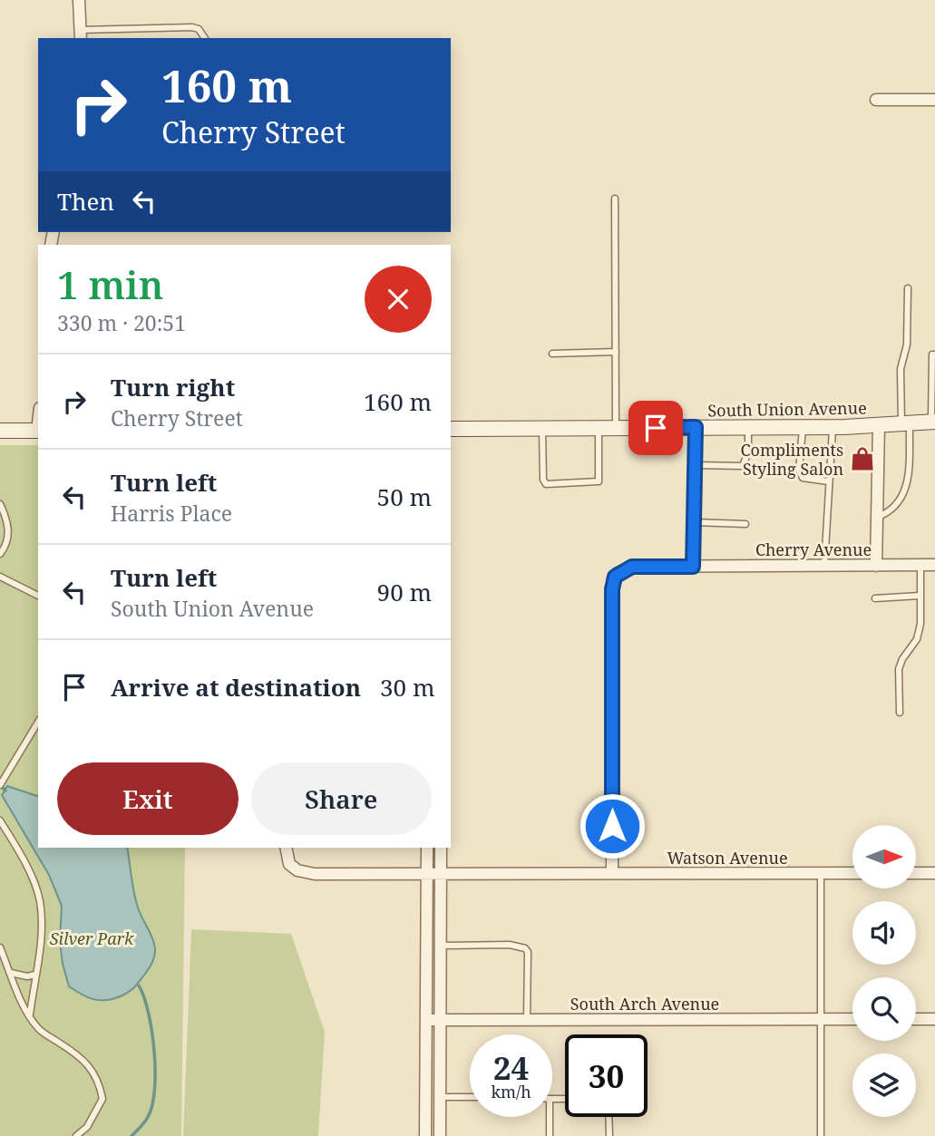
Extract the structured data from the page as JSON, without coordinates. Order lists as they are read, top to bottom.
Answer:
{
  "streets": {
    "main road": ["South Union Avenue"],
    "street": ["Cherry Avenue", "Watson Avenue", "South Arch Avenue"]
  },
  "crossings": [
    ["Cherry Avenue", "Watson Avenue"]
  ],
  "parks": ["Silver Park"],
  "places": {
    "shop": ["Compliments Styling Salon"]
  },
  "north": "right",
  "page": {
    "turn": ["160 m", "Cherry Street"],
    "then": "Then",
    "heading": ["1 min", "330 m · 20:51"],
    "list": [
      {
        "name": "Turn right",
        "note": "Cherry Street",
        "value": "160 m"
      },
      {
        "name": "Turn left",
        "note": "Harris Place",
        "value": "50 m"
      },
      {
        "name": "Turn left",
        "note": "South Union Avenue",
        "value": "90 m"
      },
      {
        "name": "Arrive at destination",
        "value": "30 m"
      }
    ],
    "buttons": ["Exit", "Share"],
    "speed": "24 km/h",
    "limit": "30"
  }
}
